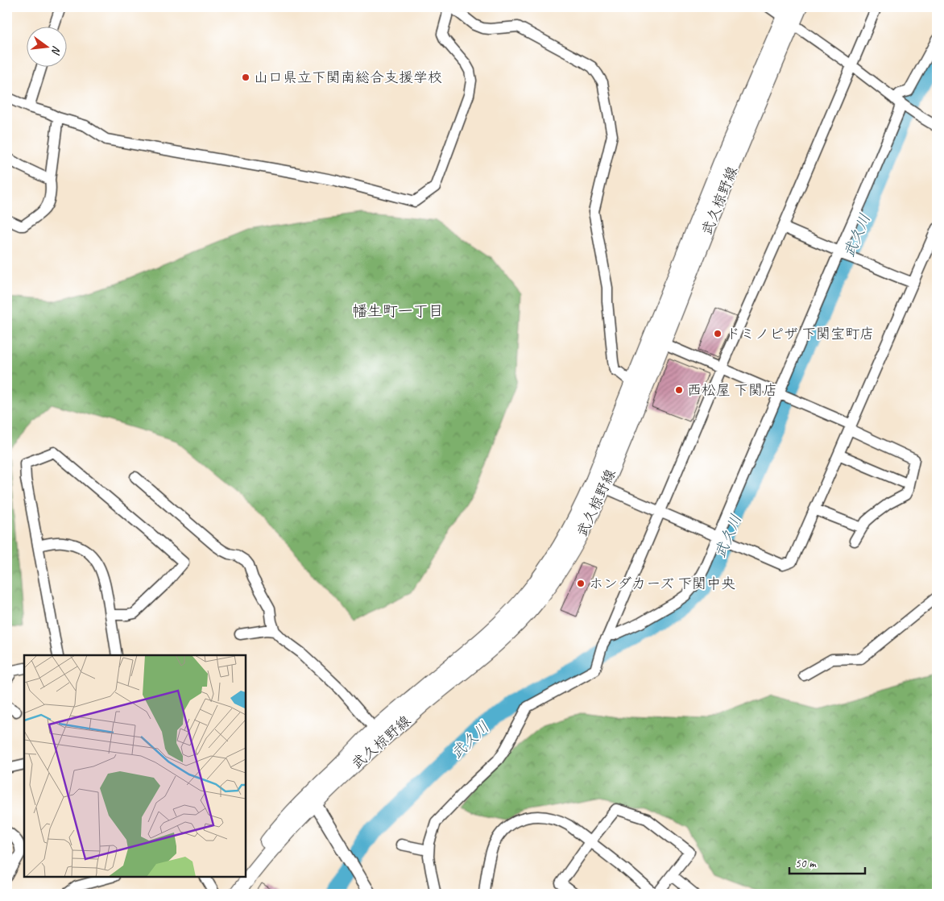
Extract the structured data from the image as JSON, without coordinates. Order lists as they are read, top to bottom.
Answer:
{
  "streets": {
    "main road": ["武久椋野線"]
  },
  "districts": ["幡生町一丁目"],
  "water": ["武久川"],
  "places": [
    "山口県立下関南総合支援学校",
    "ドミノピザ 下関宝町店",
    "西松屋 下関店",
    "ホンダカーズ 下関中央"
  ],
  "scale_bar": "50 m",
  "north": "right"
}
